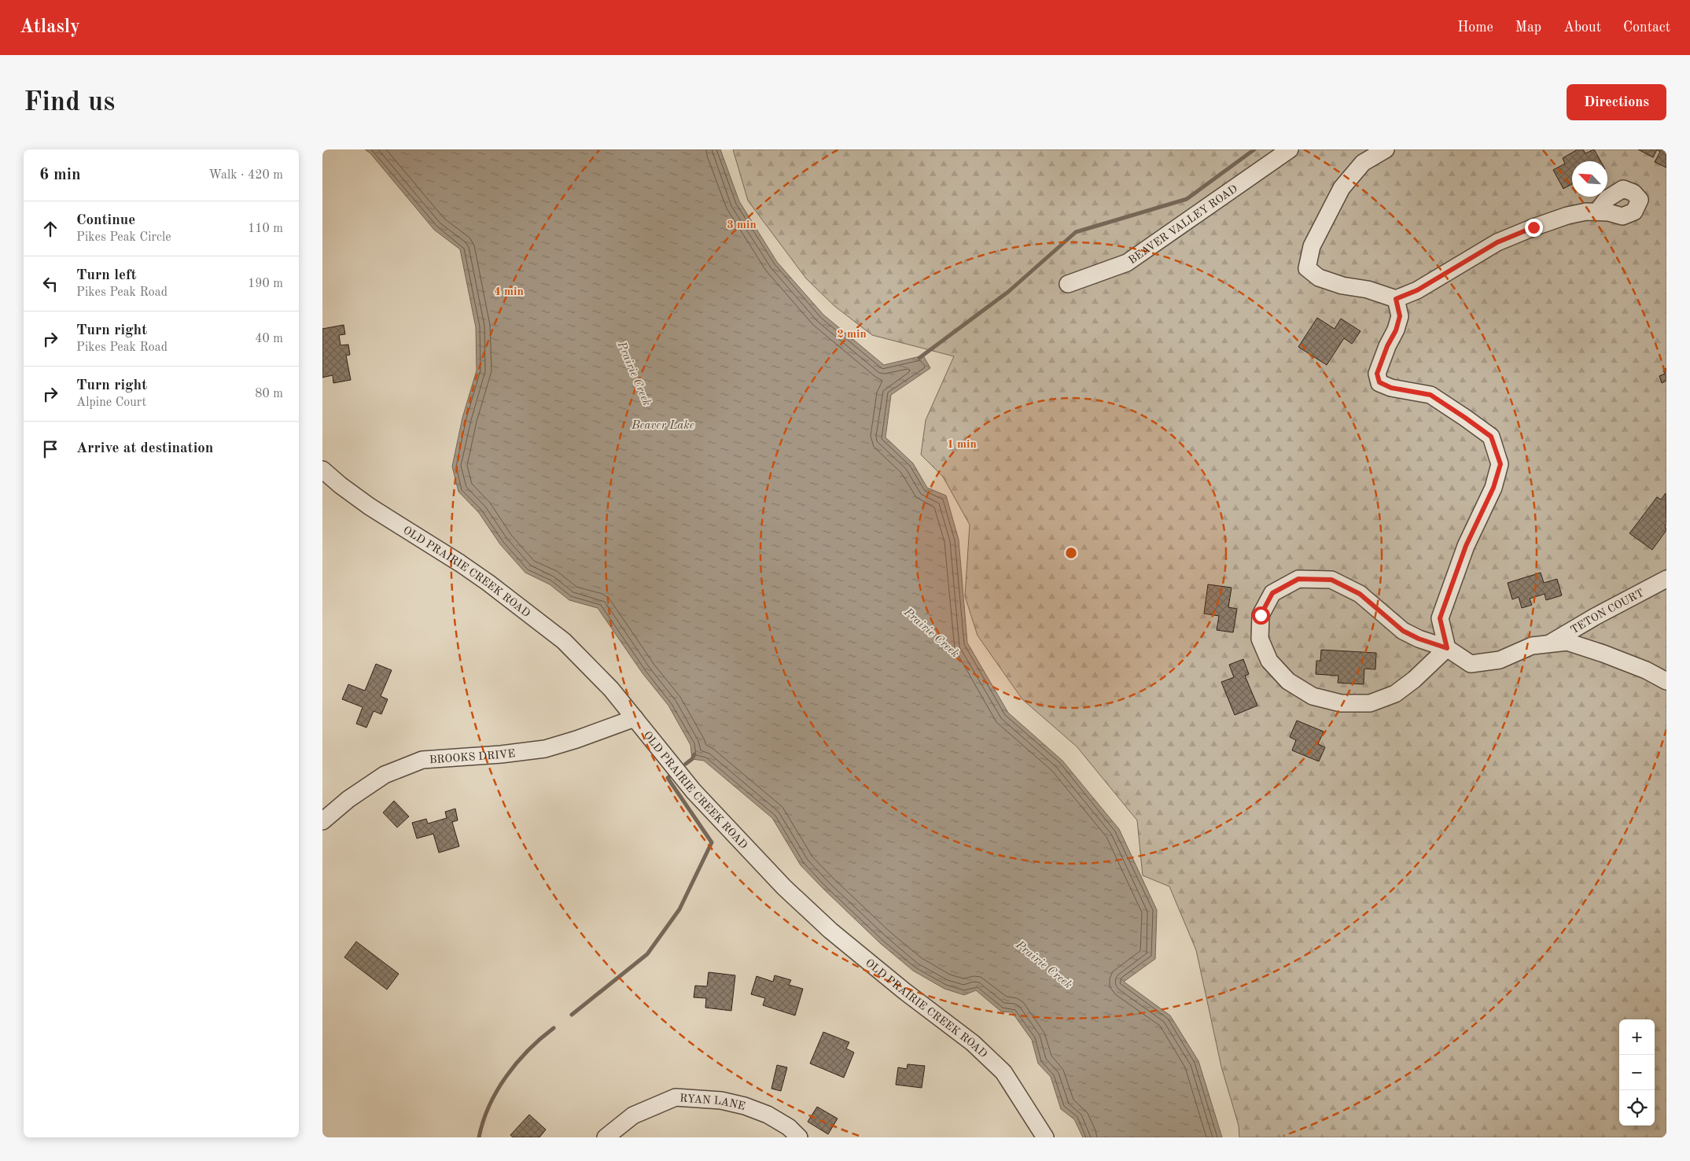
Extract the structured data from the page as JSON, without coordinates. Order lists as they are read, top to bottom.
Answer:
{
  "streets": {
    "street": [
      "BEAVER VALLEY ROAD",
      "OLD PRAIRIE CREEK ROAD",
      "TETON COURT",
      "BROOKS DRIVE",
      "RYAN LANE"
    ]
  },
  "crossings": [
    ["OLD PRAIRIE CREEK ROAD", "BROOKS DRIVE"]
  ],
  "water": ["Prairie Creek", "Beaver Lake"],
  "north": "top left",
  "page": {
    "header": "Atlasly",
    "nav": [
      "Home",
      "Map",
      "About",
      "Contact"
    ],
    "buttons": "Directions",
    "title": "Find us",
    "heading": ["6 min", "Walk · 420 m"],
    "list": [
      ["Continue", "Pikes Peak Circle", "110 m"],
      ["Turn left", "Pikes Peak Road", "190 m"],
      ["Turn right", "Pikes Peak Road", "40 m"],
      ["Turn right", "Alpine Court", "80 m"],
      "Arrive at destination"
    ],
    "map_buttons": ["+", "−"]
  },
  "rings": [
    "3 min",
    "4 min",
    "2 min",
    "1 min"
  ]
}
